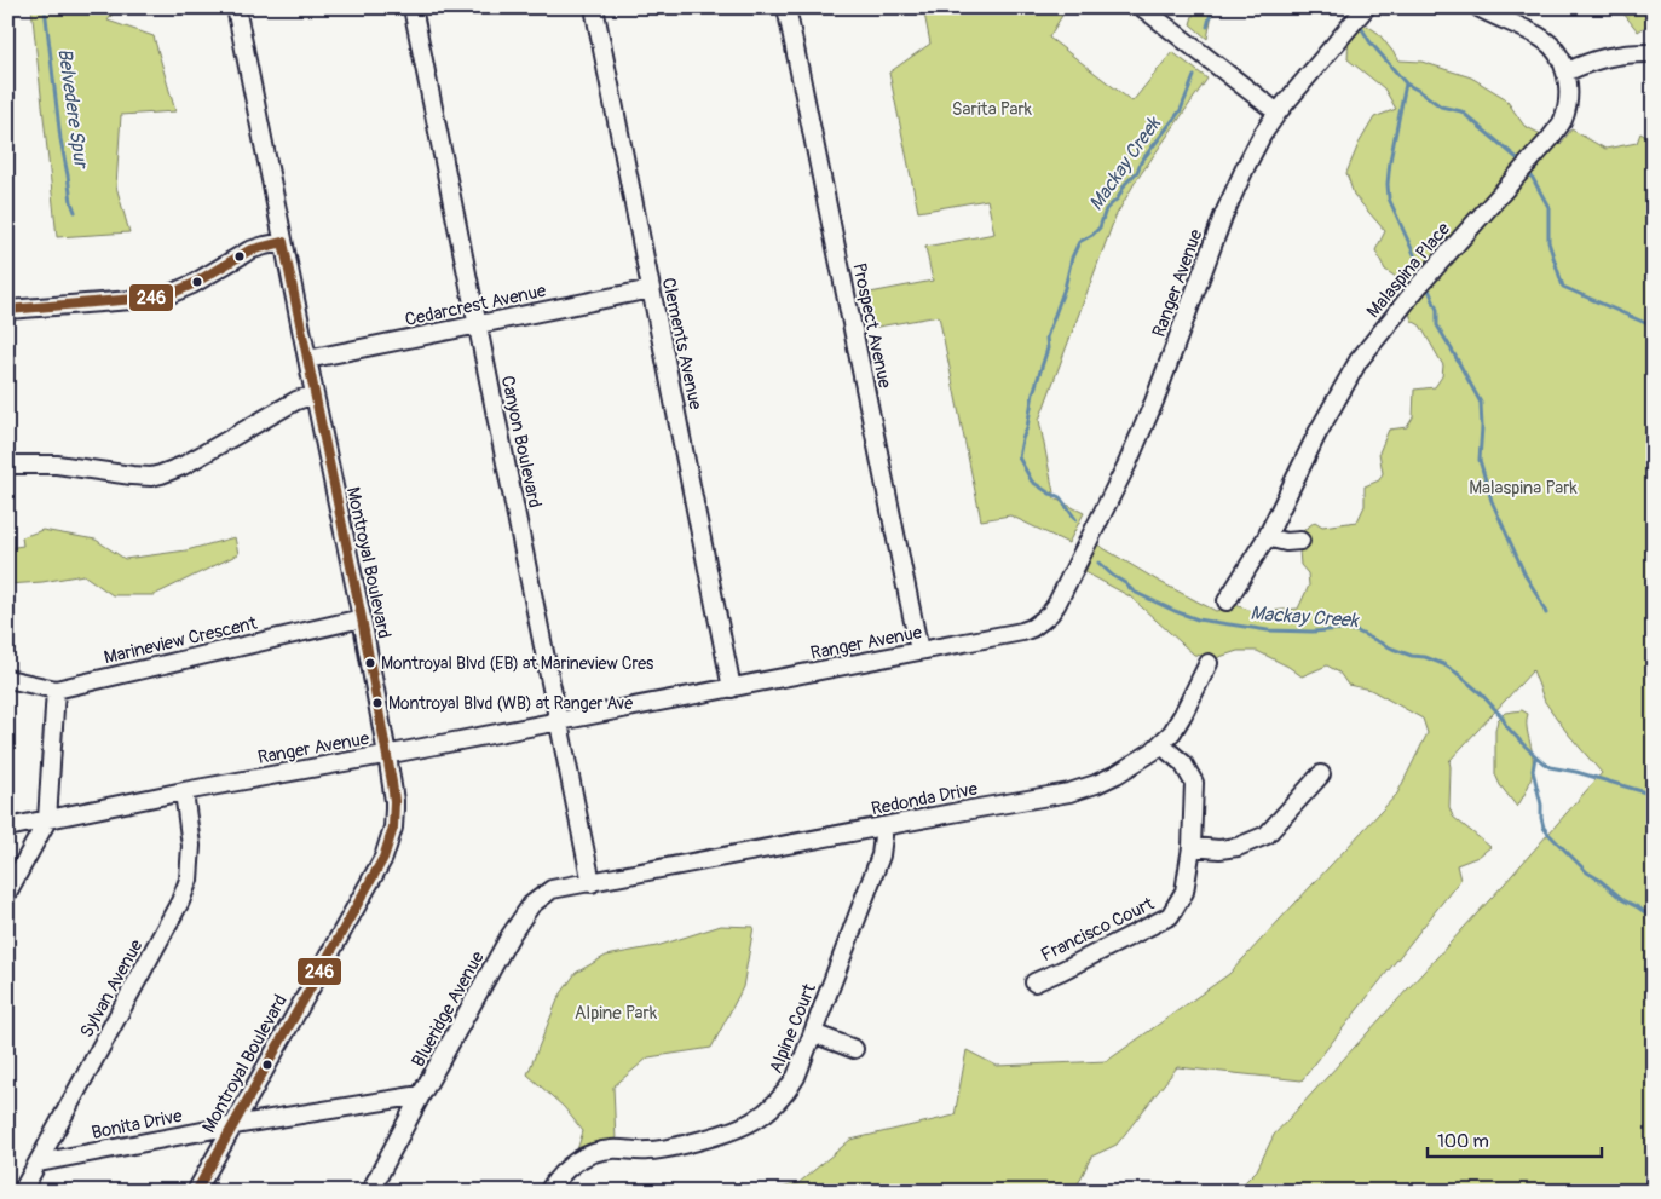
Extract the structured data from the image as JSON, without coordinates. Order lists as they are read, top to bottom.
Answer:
{
  "streets": {
    "street": [
      "Malaspina Place",
      "Ranger Avenue",
      "Cedarcrest Avenue",
      "Prospect Avenue",
      "Clements Avenue",
      "Canyon Boulevard",
      "Montroyal Boulevard",
      "Marineview Crescent",
      "Redonda Drive",
      "Francisco Court",
      "Sylvan Avenue",
      "Blueridge Avenue",
      "Alpine Court",
      "Bonita Drive"
    ]
  },
  "crossings": [
    ["Ranger Avenue", "Prospect Avenue"],
    ["Ranger Avenue", "Clements Avenue"],
    ["Ranger Avenue", "Canyon Boulevard"],
    ["Ranger Avenue", "Montroyal Boulevard"],
    ["Ranger Avenue", "Sylvan Avenue"],
    ["Cedarcrest Avenue", "Clements Avenue"],
    ["Cedarcrest Avenue", "Canyon Boulevard"],
    ["Cedarcrest Avenue", "Montroyal Boulevard"],
    ["Canyon Boulevard", "Redonda Drive"],
    ["Canyon Boulevard", "Blueridge Avenue"],
    ["Montroyal Boulevard", "Marineview Crescent"],
    ["Montroyal Boulevard", "Bonita Drive"],
    ["Redonda Drive", "Francisco Court"],
    ["Redonda Drive", "Blueridge Avenue"],
    ["Redonda Drive", "Alpine Court"],
    ["Sylvan Avenue", "Bonita Drive"],
    ["Blueridge Avenue", "Bonita Drive"]
  ],
  "water": ["Belvedere Spur", "Mackay Creek"],
  "parks": ["Sarita Park", "Malaspina Park", "Alpine Park"],
  "places": ["Montroyal Blvd (EB) at Marineview Cres", "Montroyal Blvd (WB) at Ranger Ave"],
  "lines": ["transit line 246"],
  "scale_bar": "100 m"
}
